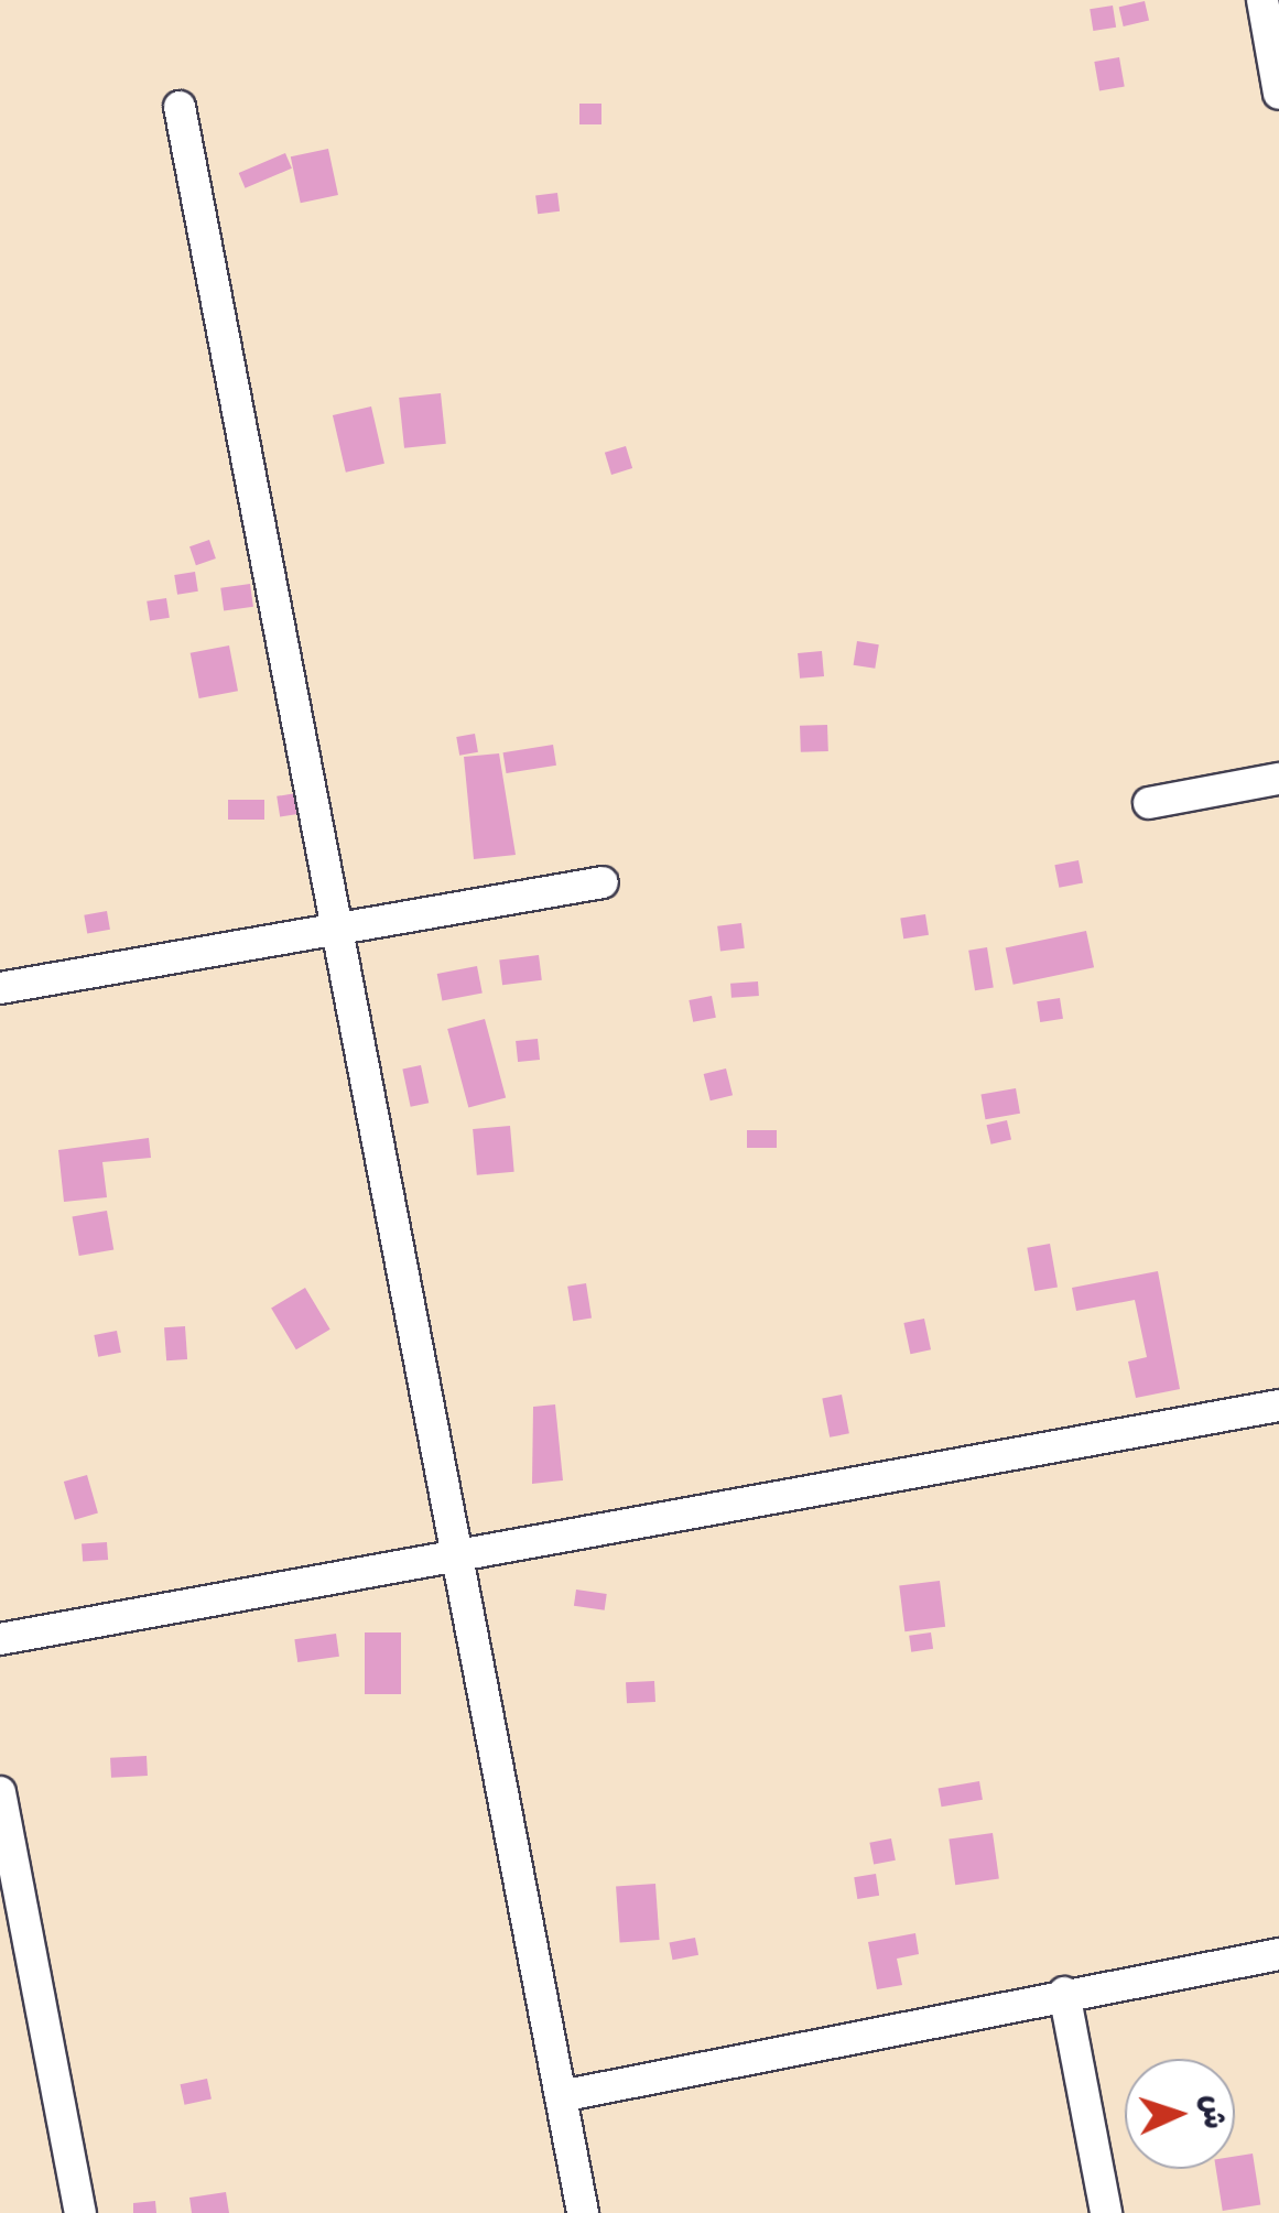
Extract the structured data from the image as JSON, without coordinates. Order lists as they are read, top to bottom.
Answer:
{
  "north": "right"
}
